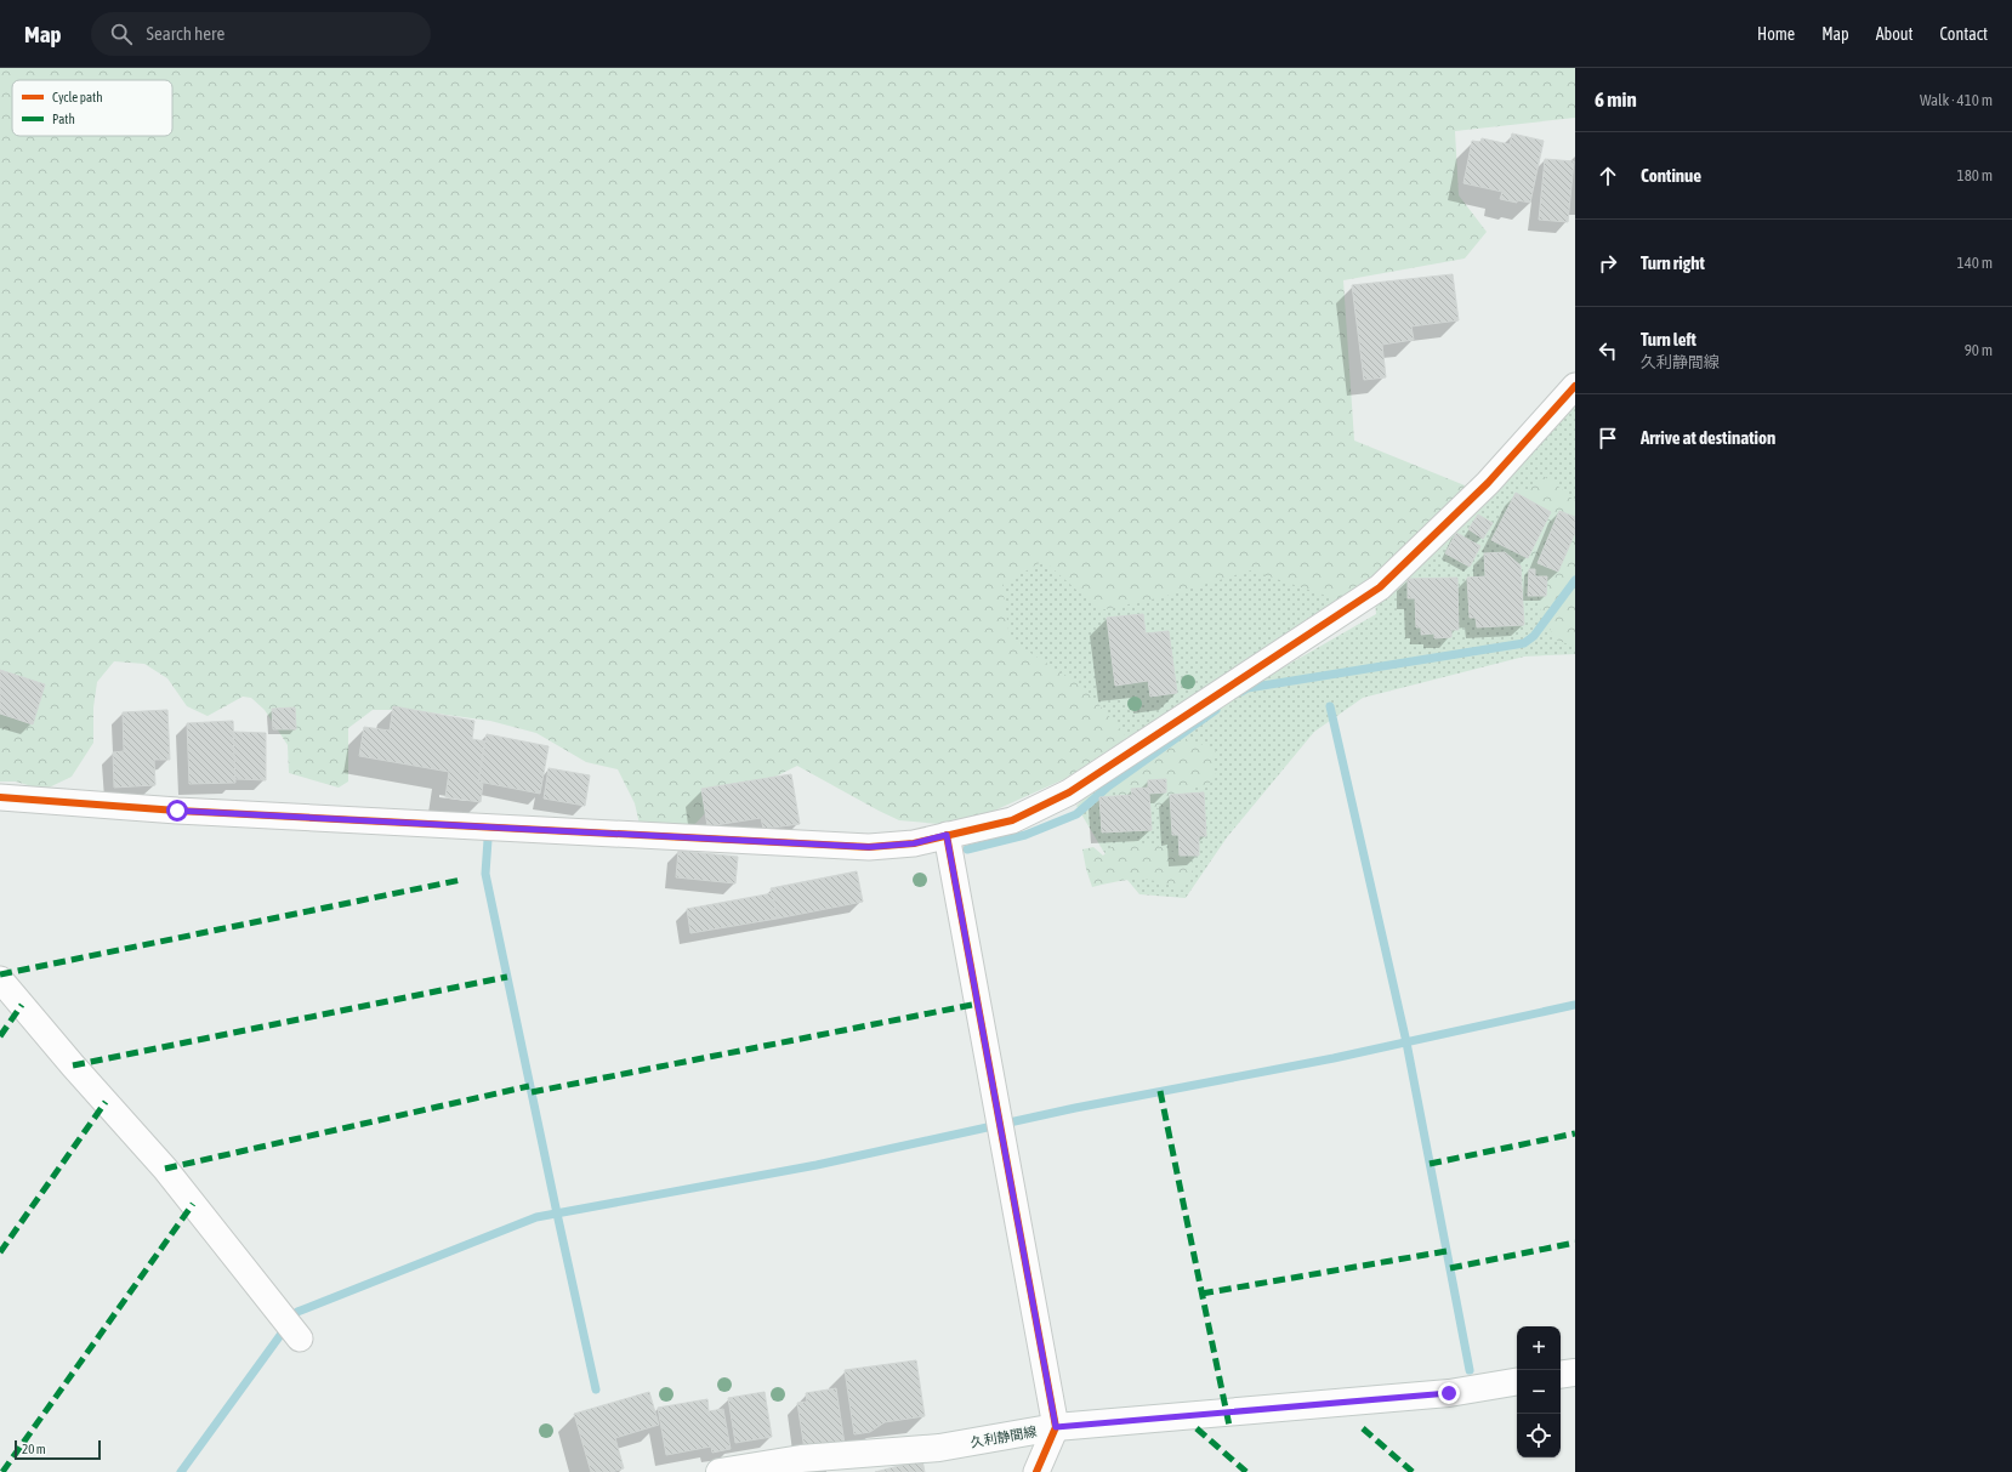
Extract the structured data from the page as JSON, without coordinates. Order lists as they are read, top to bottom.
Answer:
{
  "streets": {
    "main road": ["久利静間線"]
  },
  "legend": ["Cycle path", "Path"],
  "scale_bar": "20 m",
  "page": {
    "header": "Map",
    "search": "Search here",
    "nav": [
      "Home",
      "Map",
      "About",
      "Contact"
    ],
    "heading": ["6 min", "Walk · 410 m"],
    "list": [
      ["Continue", "180 m"],
      ["Turn right", "140 m"],
      ["Turn left", "久利静間線", "90 m"],
      "Arrive at destination"
    ],
    "map_buttons": ["+", "−"],
    "scale": "20 m"
  }
}
